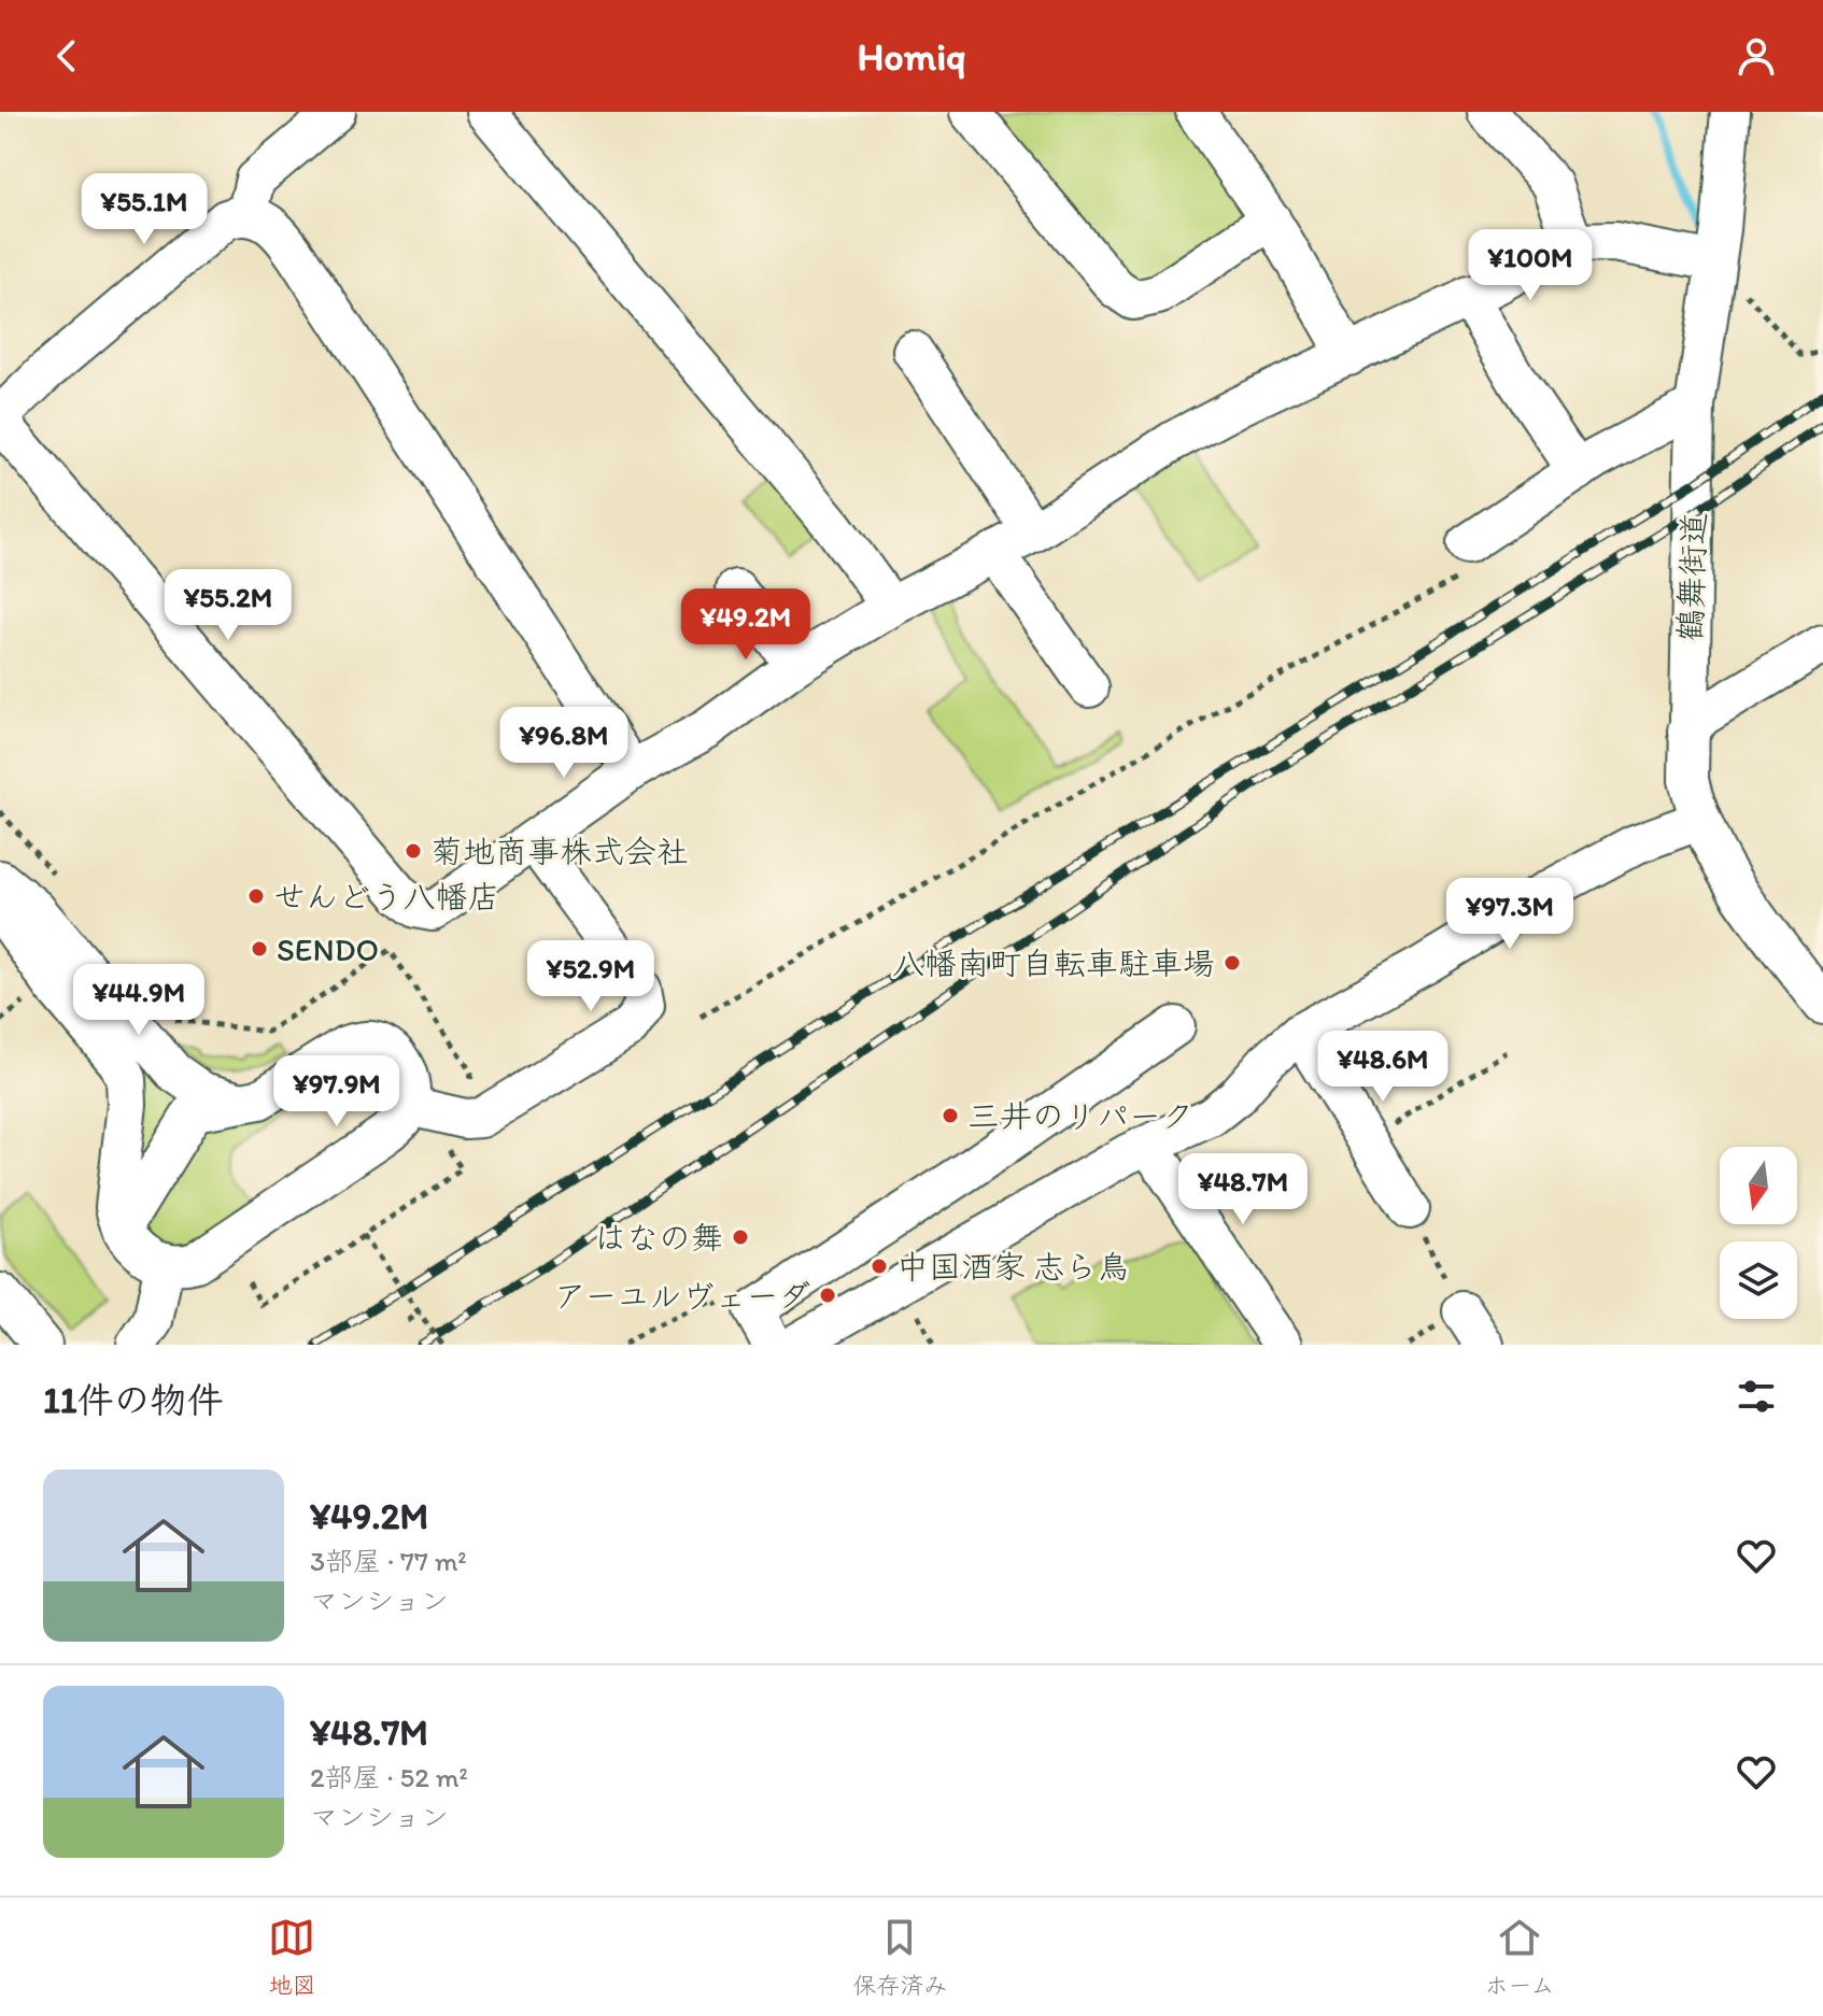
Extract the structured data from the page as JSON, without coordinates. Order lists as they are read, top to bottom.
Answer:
{
  "streets": {
    "street": ["鶴舞街道"]
  },
  "places": [
    "菊地商事株式会社",
    "せんどう八幡店",
    "SENDO",
    "八幡南町自転車駐車場",
    "三井のリパーク",
    "はなの舞",
    "中国酒家 志ら鳥",
    "アーユルヴェーダ"
  ],
  "north": "bottom",
  "page": {
    "header": "Homiq",
    "price": [
      "¥55.1M",
      "¥100M",
      "¥55.2M",
      "¥49.2M",
      "¥96.8M",
      "¥97.3M",
      "¥52.9M",
      "¥44.9M",
      "¥48.6M",
      "¥97.9M",
      "¥48.7M"
    ],
    "heading": "11件の物件",
    "list": [
      {
        "name": "¥49.2M",
        "note": "3部屋 · 77 m² · マンション"
      },
      {
        "name": "¥48.7M",
        "note": "2部屋 · 52 m² · マンション"
      }
    ],
    "tabs": ["地図", "保存済み", "ホーム"]
  }
}
